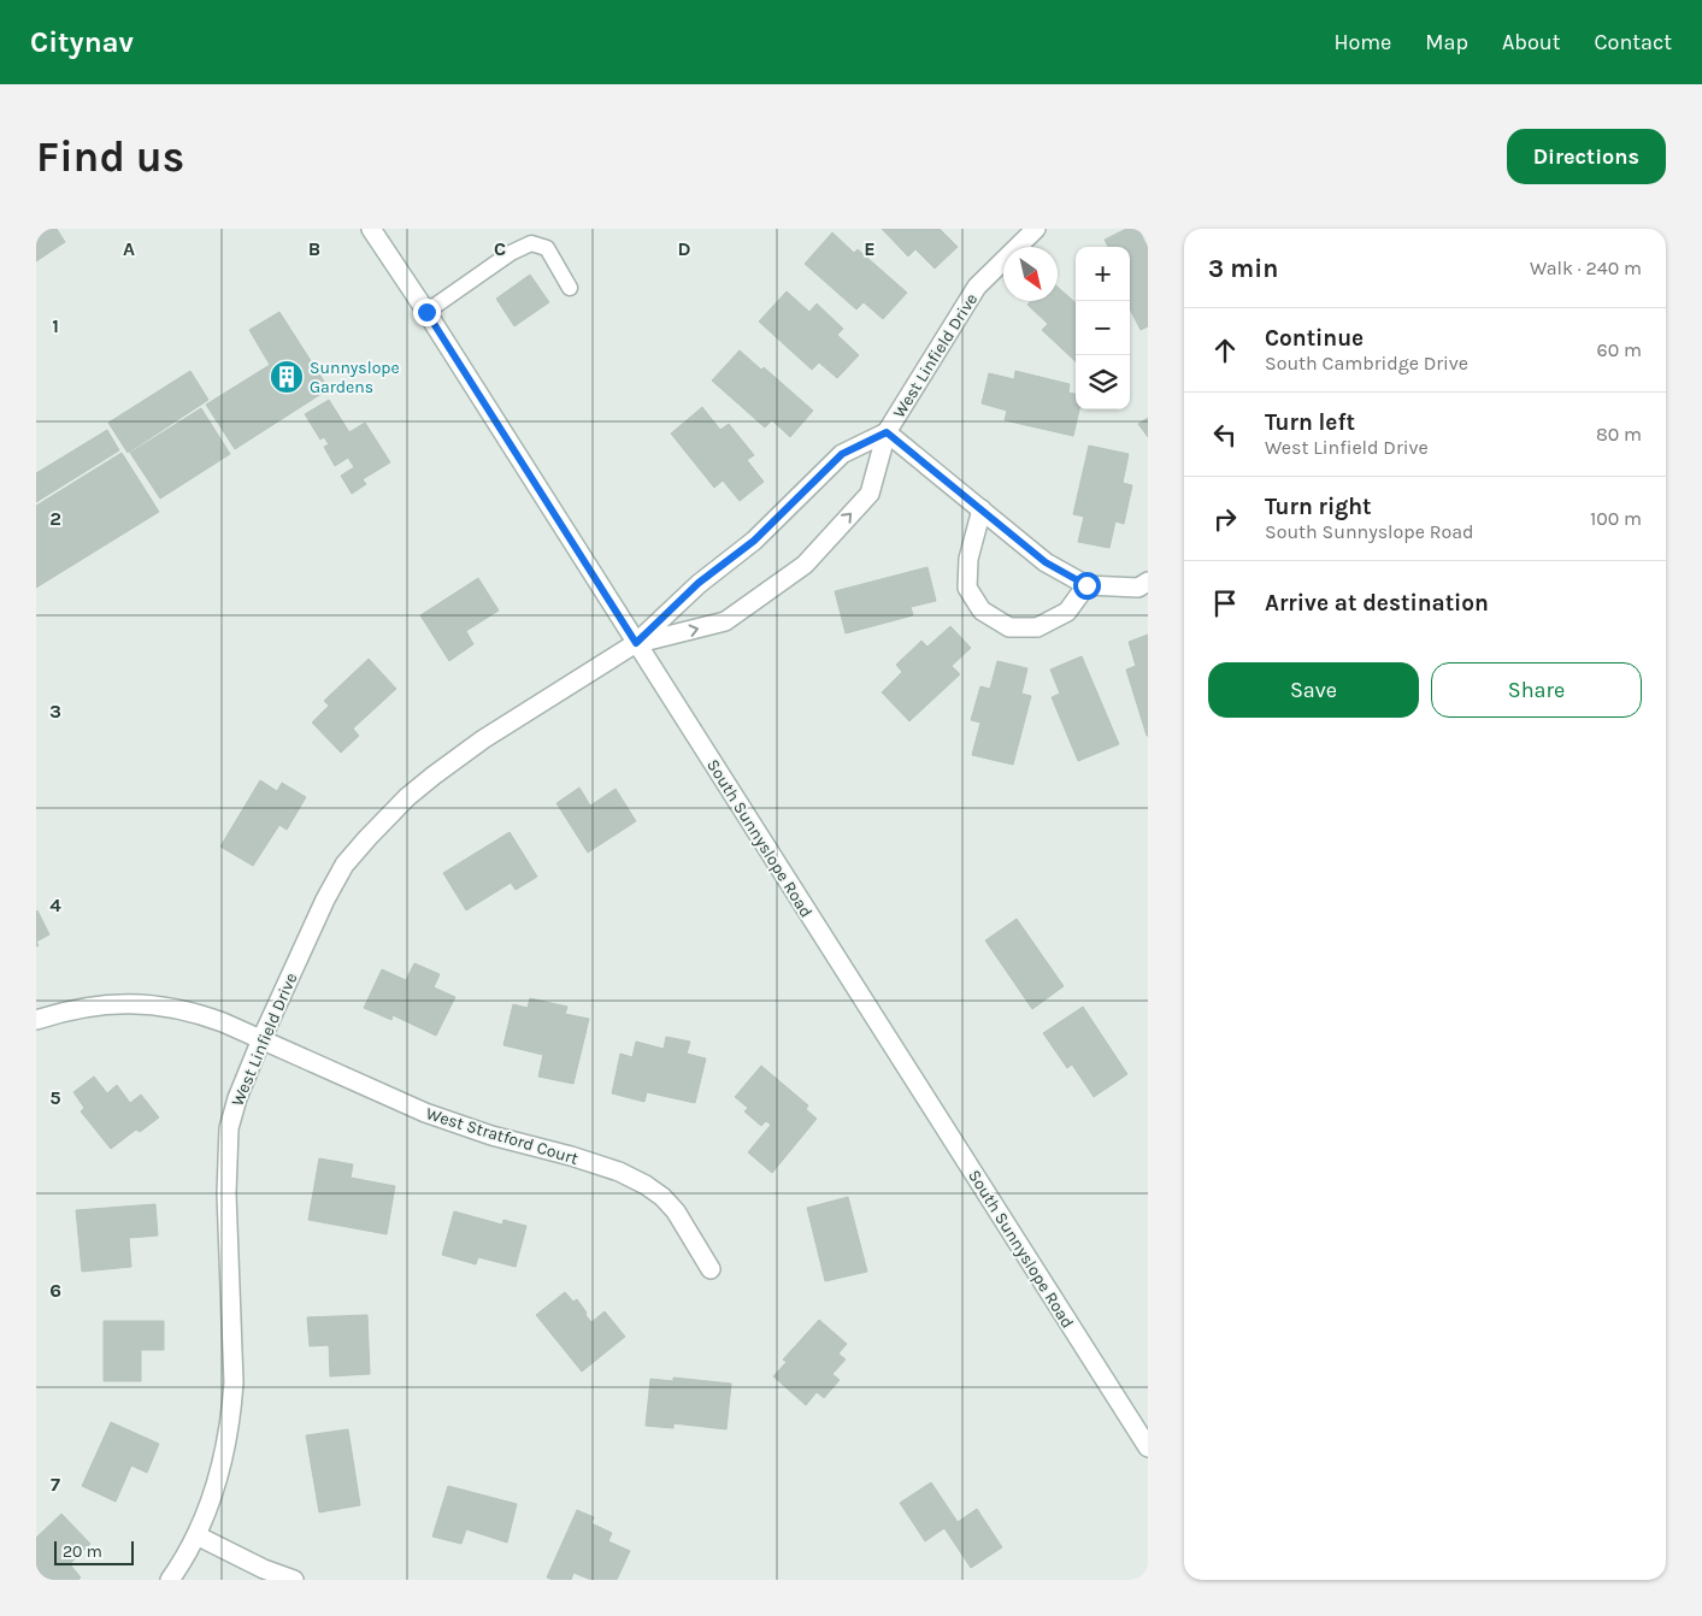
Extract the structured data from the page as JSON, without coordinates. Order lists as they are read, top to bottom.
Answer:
{
  "streets": {
    "street": ["West Linfield Drive", "South Sunnyslope Road", "West Stratford Court"]
  },
  "crossings": [
    ["West Linfield Drive", "South Sunnyslope Road"],
    ["West Linfield Drive", "West Stratford Court"]
  ],
  "places": {
    "building": ["Sunnyslope Gardens"]
  },
  "scale_bar": "20 m",
  "north": "bottom right",
  "page": {
    "header": "Citynav",
    "nav": [
      "Home",
      "Map",
      "About",
      "Contact"
    ],
    "buttons": [
      "Directions",
      ["Save", "Share"]
    ],
    "title": "Find us",
    "heading": ["3 min", "Walk · 240 m"],
    "map_buttons": ["+", "−"],
    "list": [
      ["Continue", "South Cambridge Drive", "60 m"],
      ["Turn left", "West Linfield Drive", "80 m"],
      ["Turn right", "South Sunnyslope Road", "100 m"],
      "Arrive at destination"
    ],
    "scale": "20 m"
  },
  "grid": {
    "columns": [
      "A",
      "B",
      "C",
      "D",
      "E"
    ],
    "rows": [
      "1",
      "2",
      "3",
      "4",
      "5",
      "6",
      "7"
    ]
  }
}
